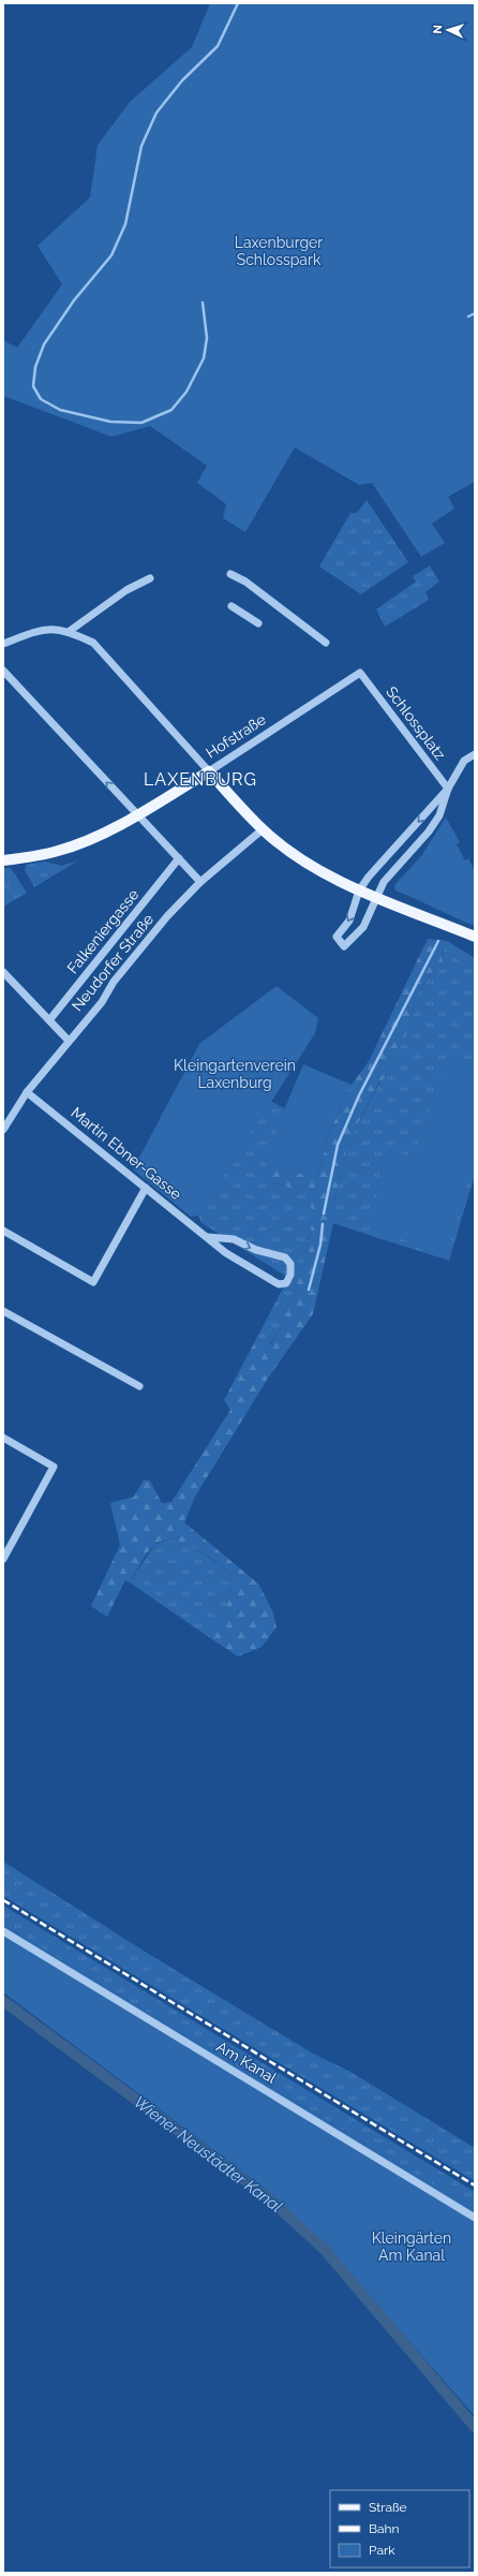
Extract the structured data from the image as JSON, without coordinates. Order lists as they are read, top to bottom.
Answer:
{
  "streets": {
    "main road": ["Hofstraße"],
    "street": [
      "Schlossplatz",
      "Falkeniergasse",
      "Neudorfer Straße",
      "Martin Ebner-Gasse",
      "Am Kanal"
    ]
  },
  "crossings": [
    ["Schlossplatz", "Hofstraße"],
    ["Neudorfer Straße", "Martin Ebner-Gasse"]
  ],
  "districts": ["LAXENBURG"],
  "water": ["Wiener Neustädter Kanal"],
  "parks": ["Laxenburger Schlosspark", "Kleingartenverein Laxenburg", "Kleingärten Am Kanal"],
  "legend": ["Straße", "Bahn", "Park"],
  "north": "left"
}
